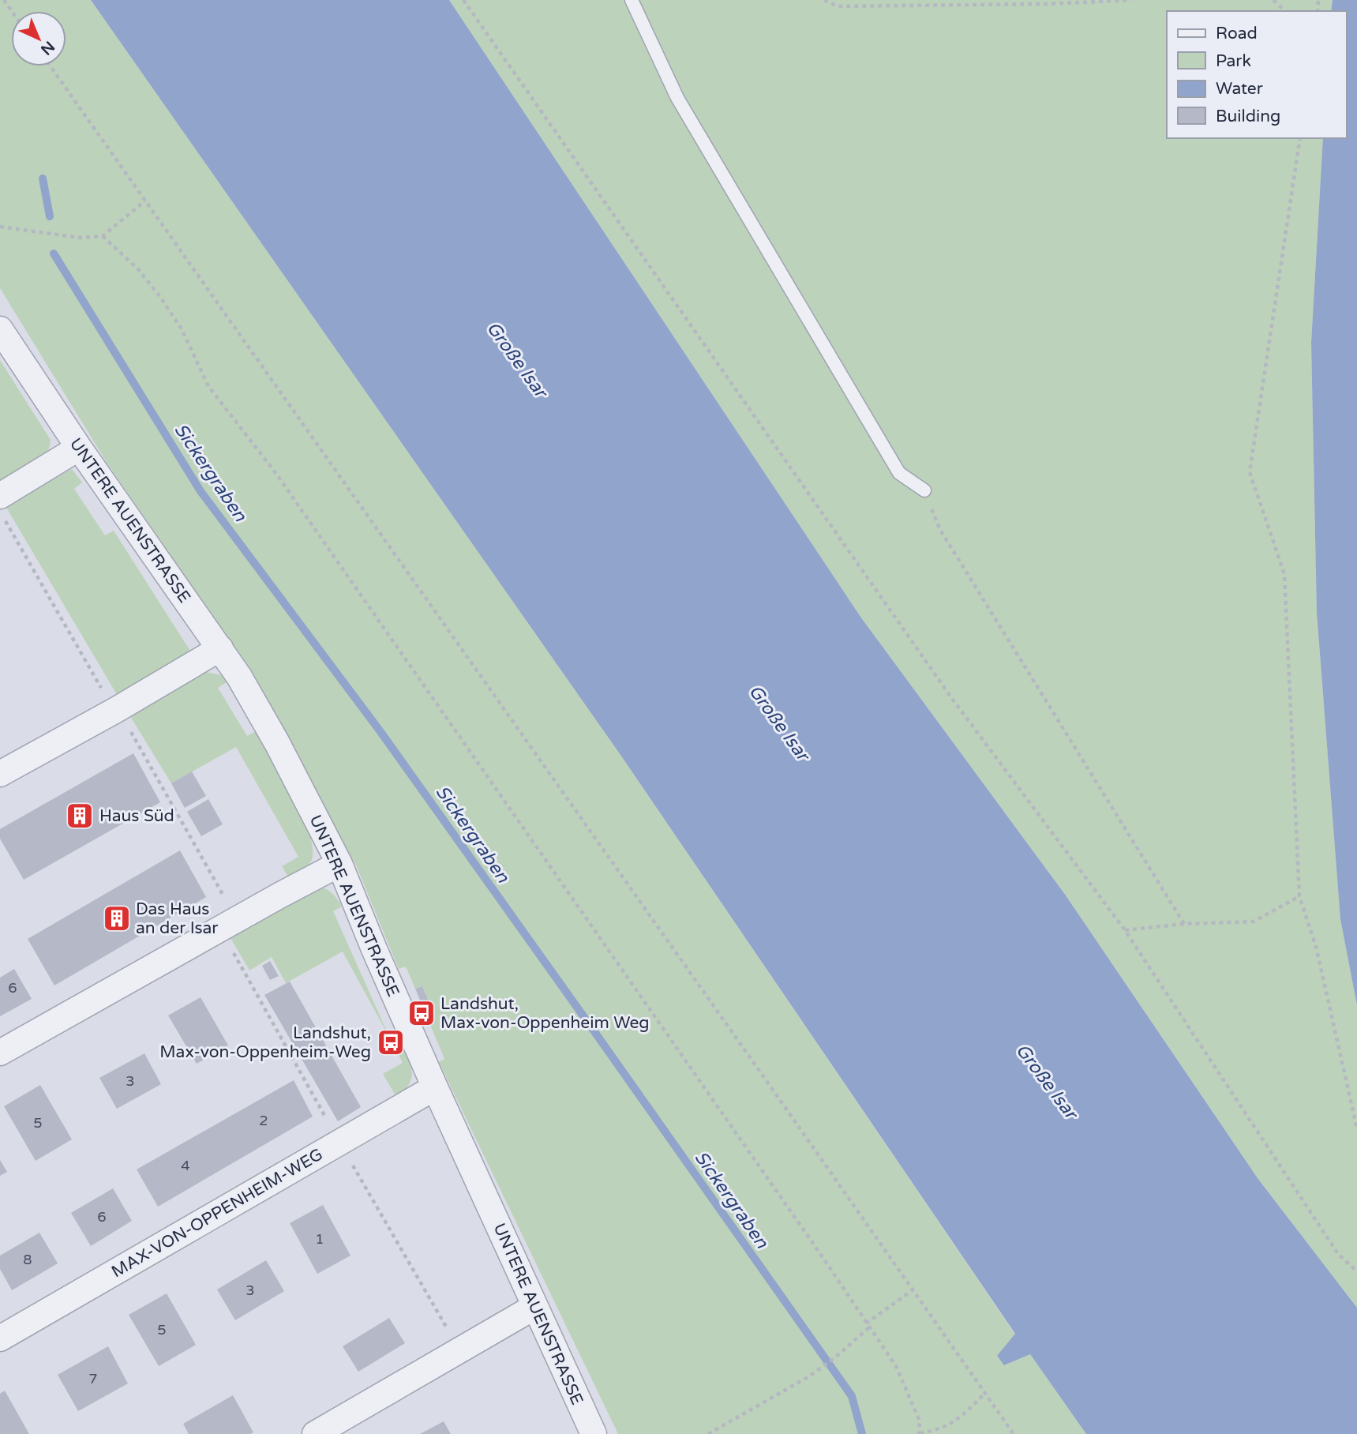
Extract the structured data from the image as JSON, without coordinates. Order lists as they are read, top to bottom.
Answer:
{
  "streets": {
    "street": ["UNTERE AUENSTRASSE", "MAX-VON-OPPENHEIM-WEG"]
  },
  "crossings": [
    ["UNTERE AUENSTRASSE", "MAX-VON-OPPENHEIM-WEG"]
  ],
  "water": ["Große Isar", "Sickergraben"],
  "places": {
    "building": ["Haus Süd", "Das Haus an der Isar"],
    "bus stop": ["Landshut, Max-von-Oppenheim Weg", "Landshut, Max-von-Oppenheim-Weg"]
  },
  "house_numbers": [
    "6",
    "3",
    "2",
    "5",
    "4",
    "6",
    "1",
    "8",
    "3",
    "5",
    "7"
  ],
  "legend": [
    "Road",
    "Park",
    "Water",
    "Building"
  ],
  "north": "bottom right"
}
